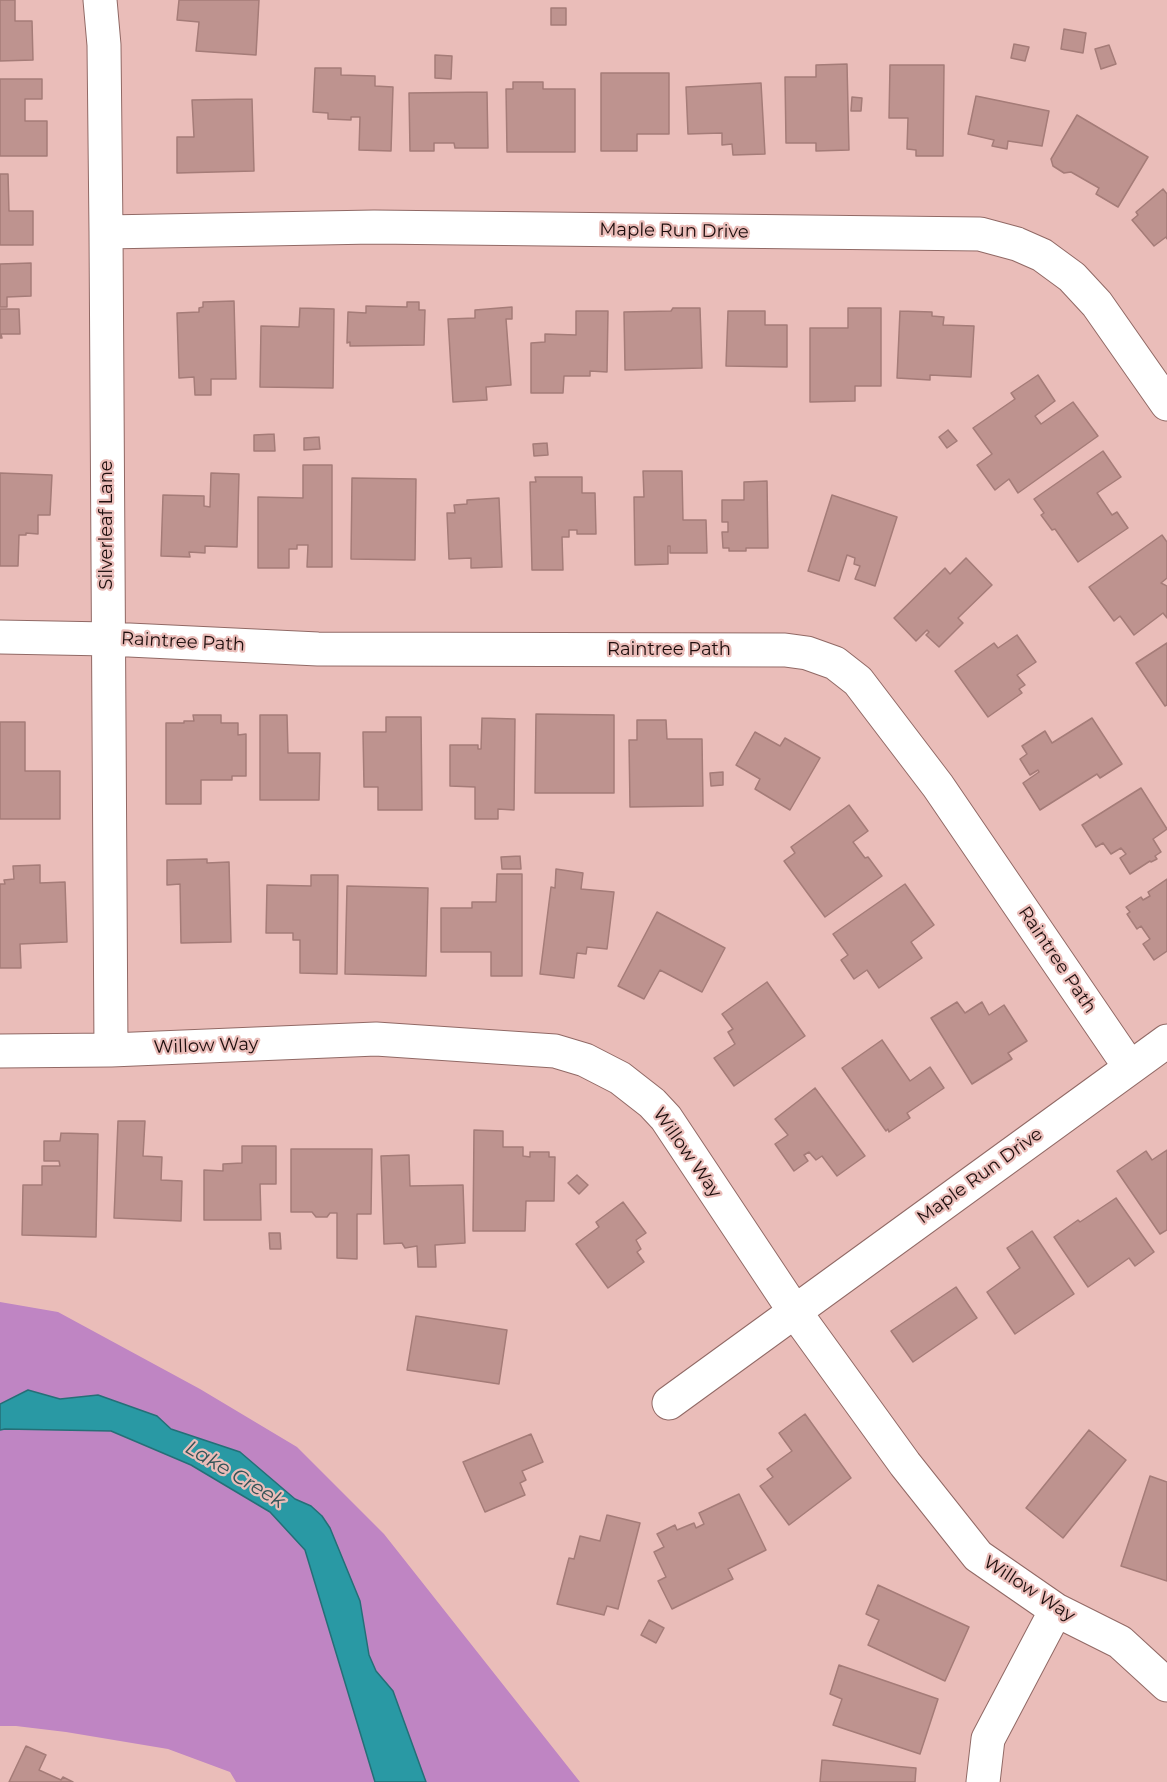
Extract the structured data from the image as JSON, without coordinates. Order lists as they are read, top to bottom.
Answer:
{
  "streets": {
    "street": [
      "Maple Run Drive",
      "Silverleaf Lane",
      "Raintree Path",
      "Willow Way"
    ]
  },
  "crossings": [
    ["Maple Run Drive", "Silverleaf Lane"],
    ["Maple Run Drive", "Raintree Path"],
    ["Maple Run Drive", "Willow Way"],
    ["Silverleaf Lane", "Raintree Path"],
    ["Silverleaf Lane", "Willow Way"]
  ],
  "water": ["Lake Creek"]
}
